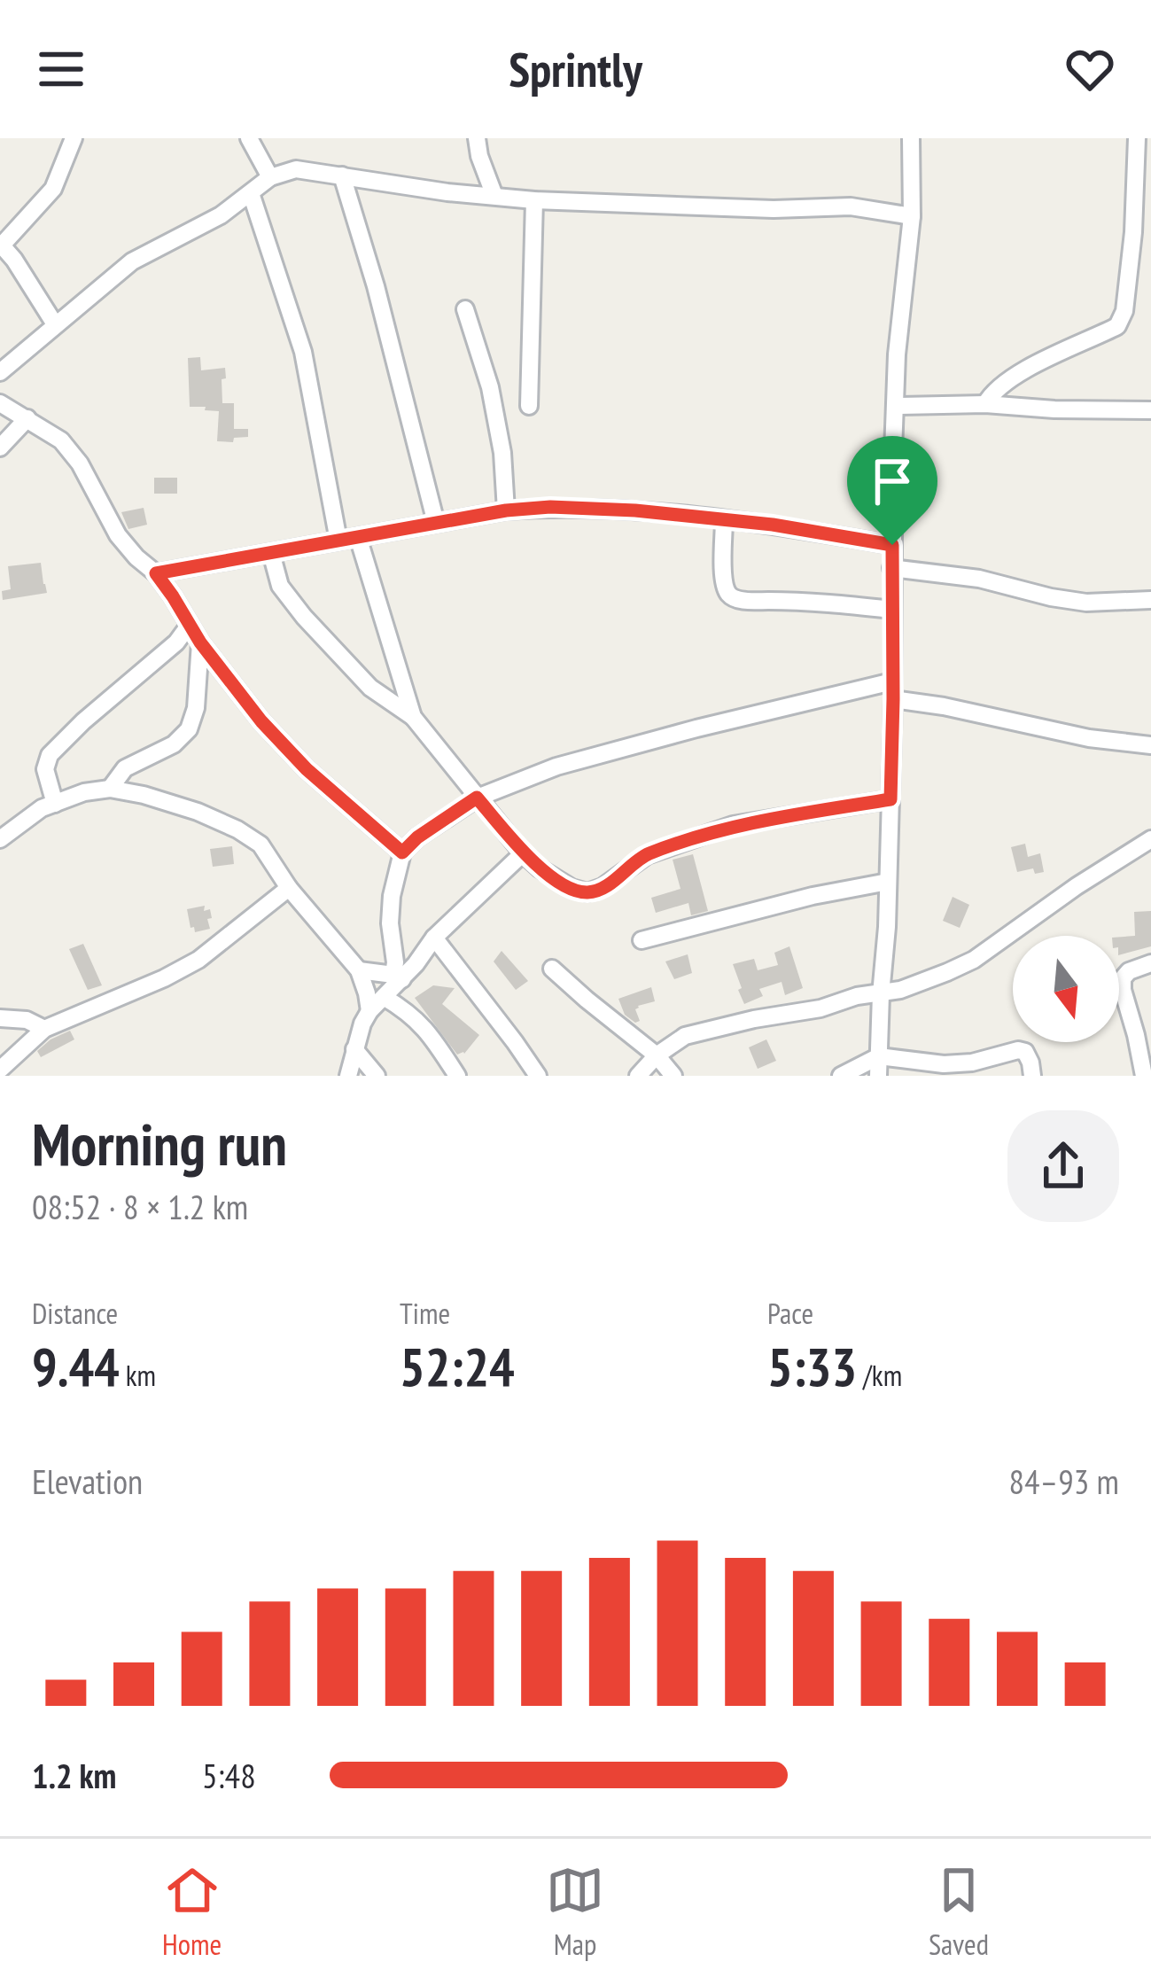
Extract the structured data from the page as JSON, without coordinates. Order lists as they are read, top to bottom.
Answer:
{
  "north": "bottom",
  "page": {
    "header": "Sprintly",
    "heading": ["Morning run", "08:52 · 8 × 1.2 km"],
    "stats": [
      ["Distance", "9.44 km"],
      ["Time", "52:24"],
      ["Pace", "5:33 /km"]
    ],
    "chart": ["Elevation", "84–93 m"],
    "list": [
      {
        "name": "1.2 km",
        "note": "5:48"
      }
    ],
    "tabs": ["Home", "Map", "Saved"]
  }
}
